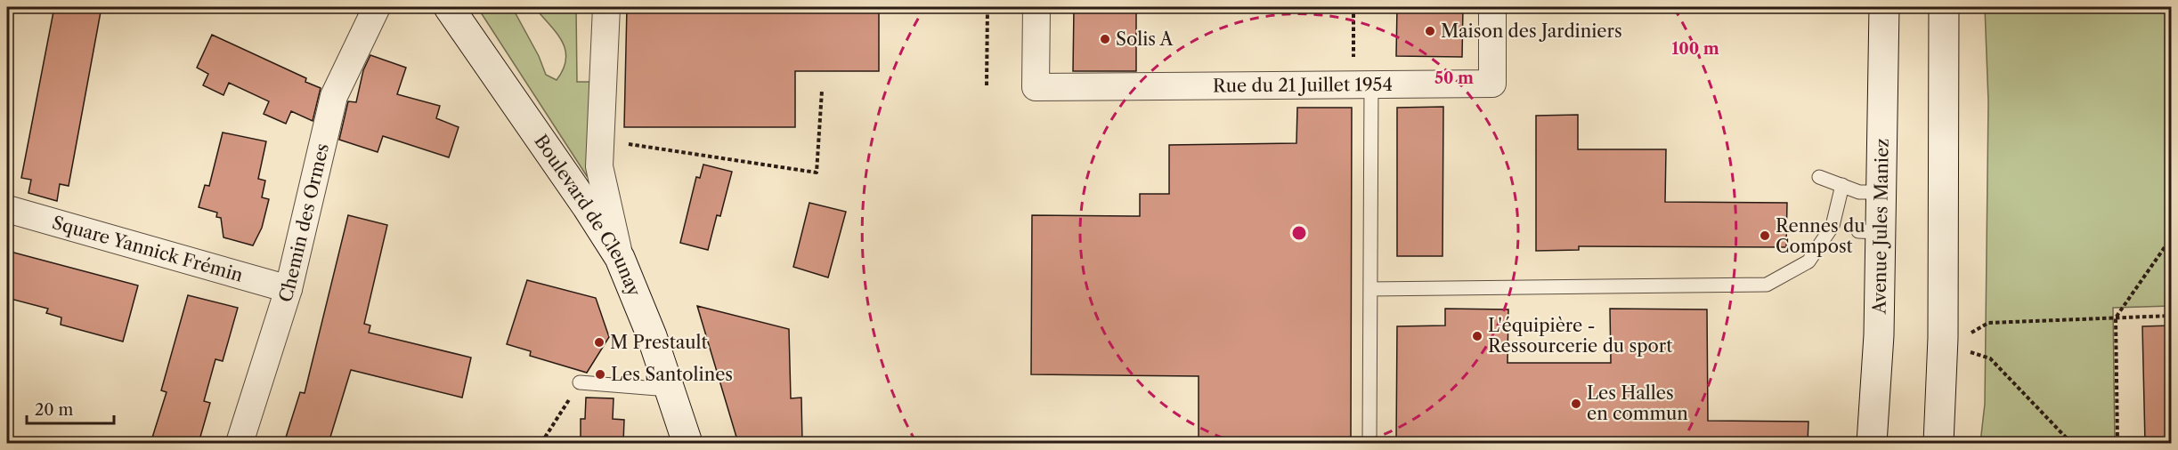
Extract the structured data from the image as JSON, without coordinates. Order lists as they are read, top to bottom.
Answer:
{
  "streets": {
    "main road": ["Boulevard de Cleunay", "Avenue Jules Maniez"],
    "street": ["Rue du 21 Juillet 1954", "Chemin des Ormes", "Square Yannick Frémin"]
  },
  "crossings": [
    ["Chemin des Ormes", "Square Yannick Frémin"]
  ],
  "places": [
    "Maison des Jardiniers",
    "Solis A",
    "Rennes du Compost",
    "L'équipière - Ressourcerie du sport",
    "M Prestault",
    "Les Santolines",
    "Les Halles en commun"
  ],
  "scale_bar": "20 m",
  "rings": ["100 m", "50 m"]
}
